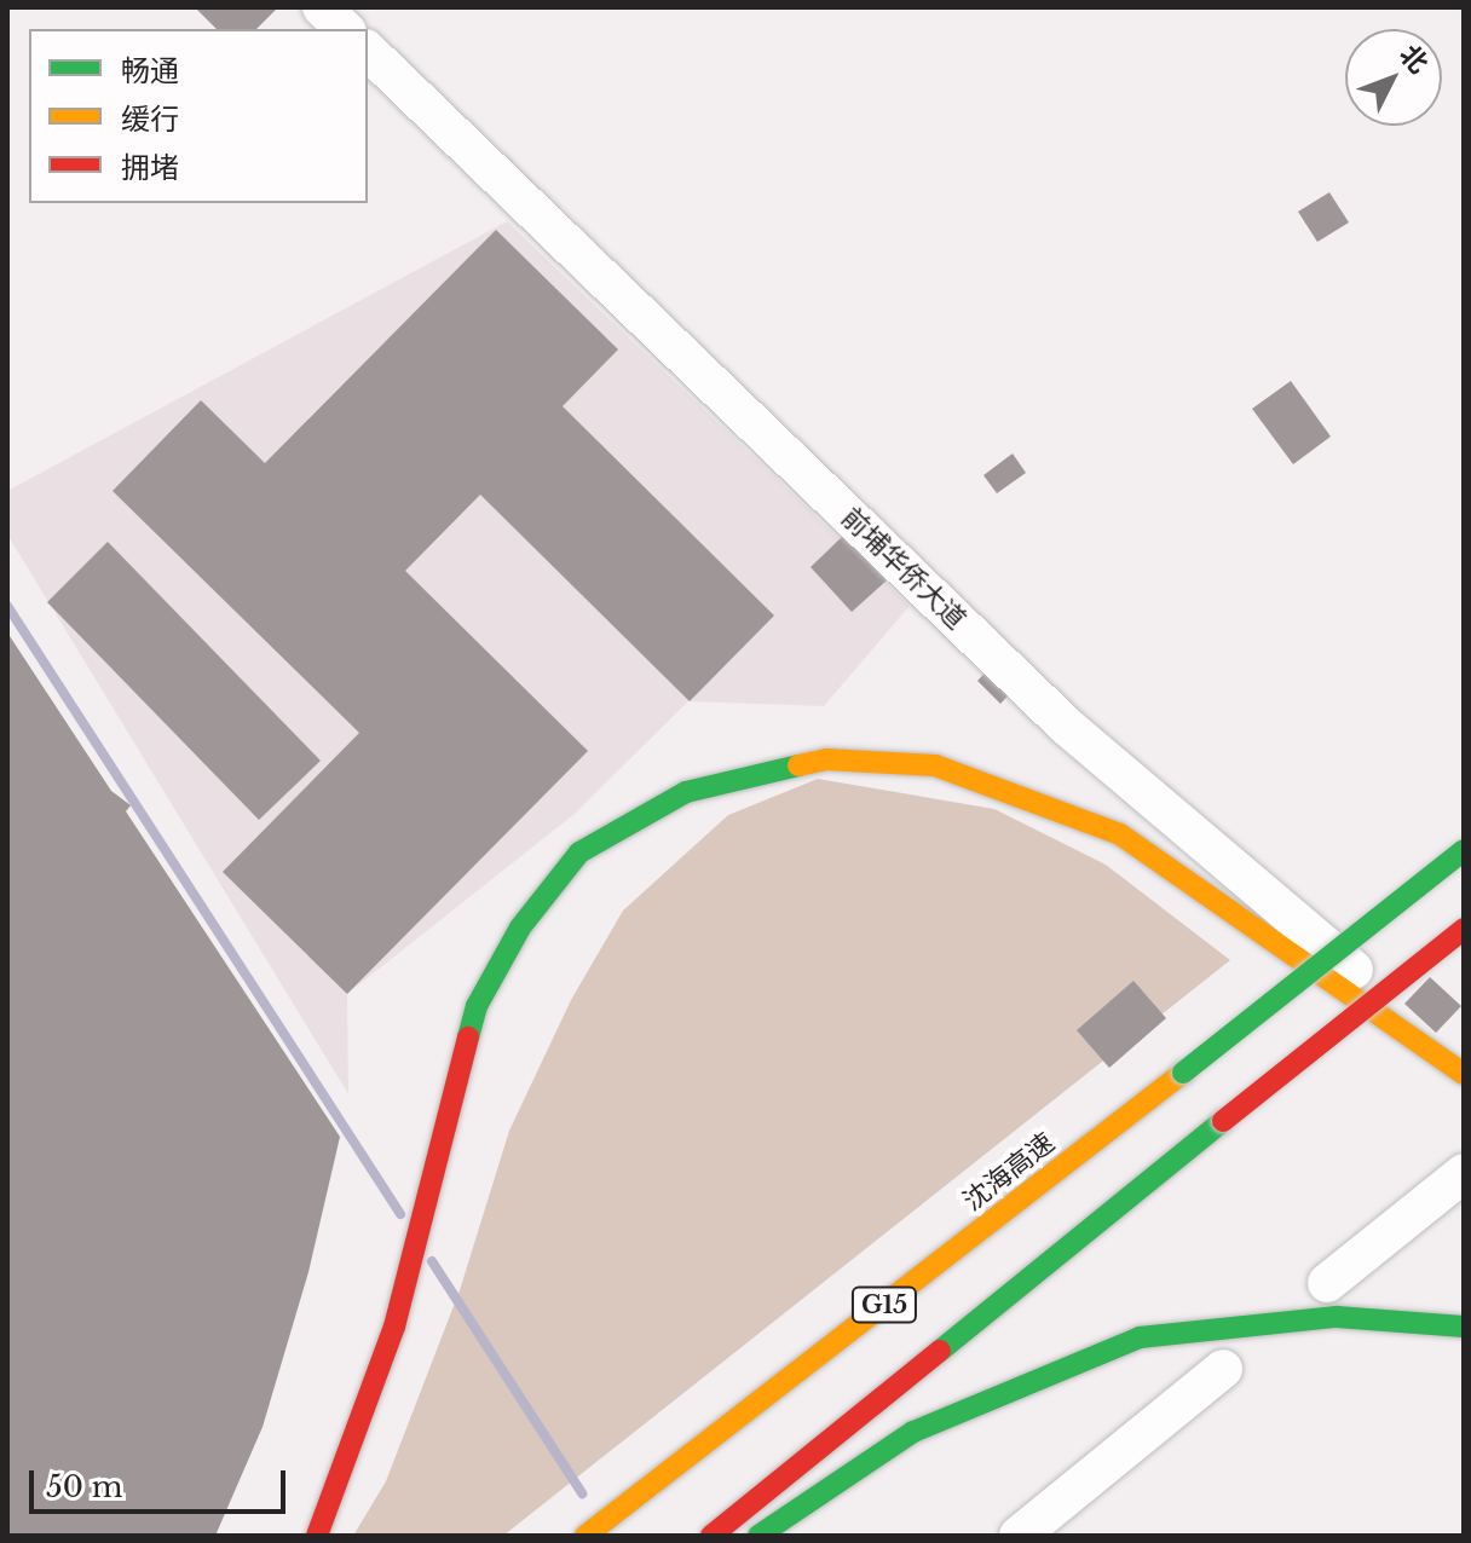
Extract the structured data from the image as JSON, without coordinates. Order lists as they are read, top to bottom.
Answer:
{
  "streets": {
    "highway": ["沈海高速", "G15"],
    "street": ["前埔华侨大道"]
  },
  "legend": ["畅通", "缓行", "拥堵"],
  "scale_bar": "50 m",
  "north": "top right"
}
